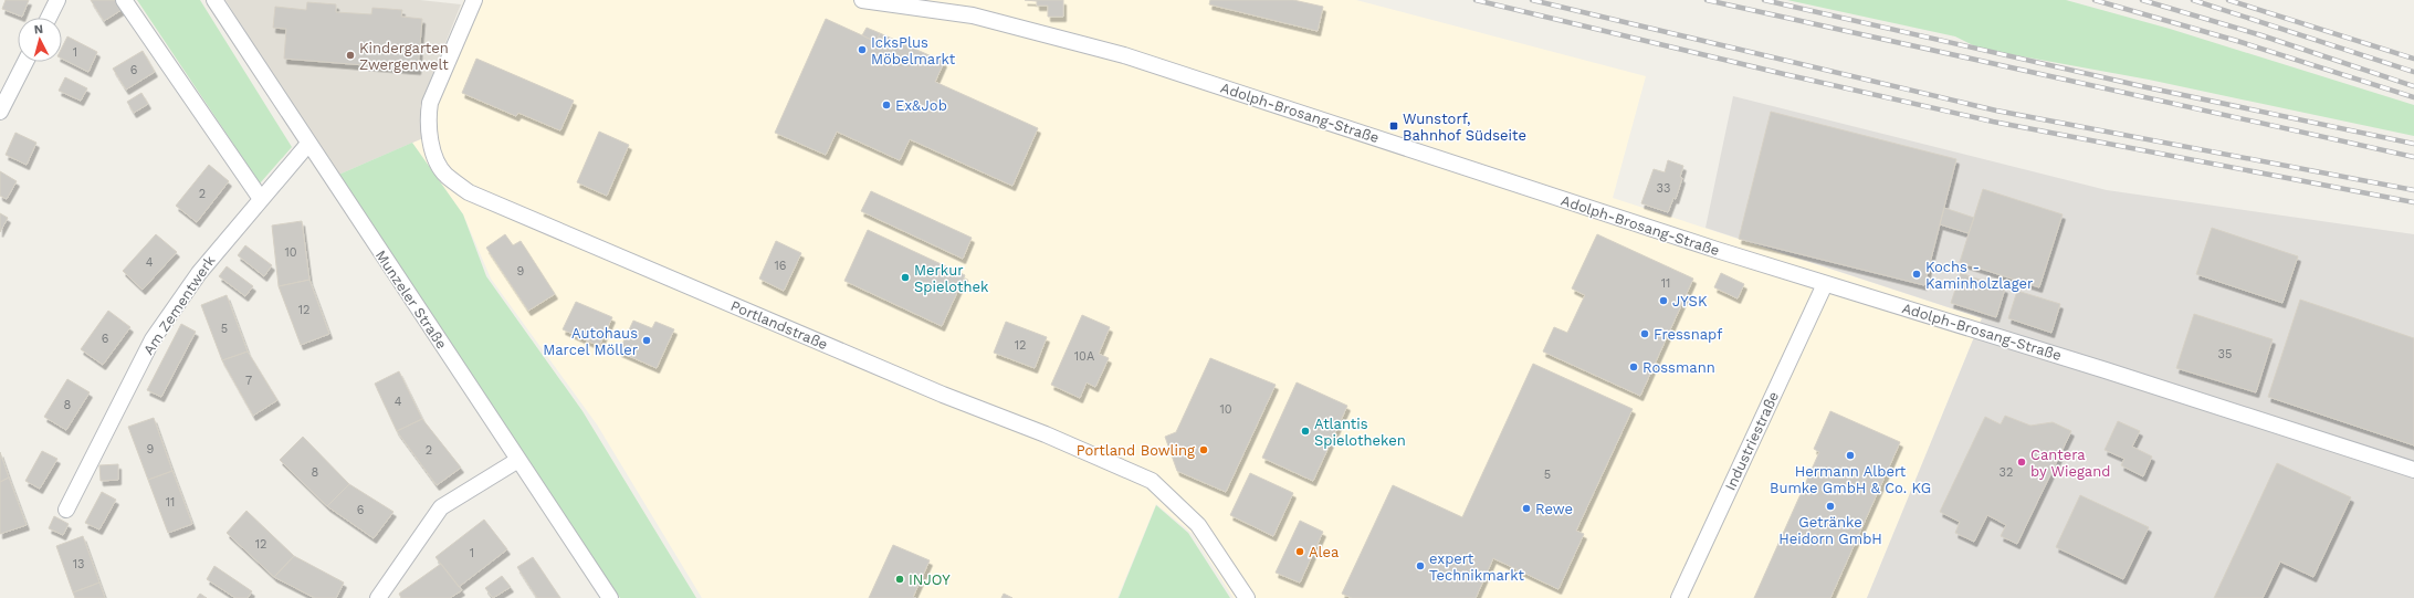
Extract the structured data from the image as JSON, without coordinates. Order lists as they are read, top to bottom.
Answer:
{
  "streets": {
    "street": [
      "Adolph-Brosang-Straße",
      "Munzeler Straße",
      "Am Zementwerk",
      "Portlandstraße",
      "Industriestraße"
    ]
  },
  "crossings": [
    ["Adolph-Brosang-Straße", "Industriestraße"],
    ["Munzeler Straße", "Am Zementwerk"]
  ],
  "places": {
    "other": [
      "IcksPlus Möbelmarkt",
      "Kindergarten Zwergenwelt",
      "Ex&Job",
      "Kochs - Kaminholzlager",
      "Merkur Spielothek",
      "JYSK",
      "Fressnapf",
      "Autohaus Marcel Möller",
      "Rossmann",
      "Atlantis Spielotheken",
      "Portland Bowling",
      "Hermann Albert Bumke GmbH & Co. KG",
      "Cantera by Wiegand",
      "Getränke Heidorn GmbH",
      "Rewe",
      "Alea",
      "expert Technikmarkt",
      "INJOY"
    ],
    "transit": ["Wunstorf, Bahnhof Südseite"]
  },
  "house_numbers": [
    "1",
    "6",
    "33",
    "2",
    "10",
    "4",
    "16",
    "9",
    "11",
    "12",
    "5",
    "6",
    "12",
    "35",
    "10A",
    "7",
    "4",
    "8",
    "10",
    "9",
    "2",
    "8",
    "32",
    "5",
    "11",
    "6",
    "12",
    "1",
    "13"
  ],
  "north": "top"
}
